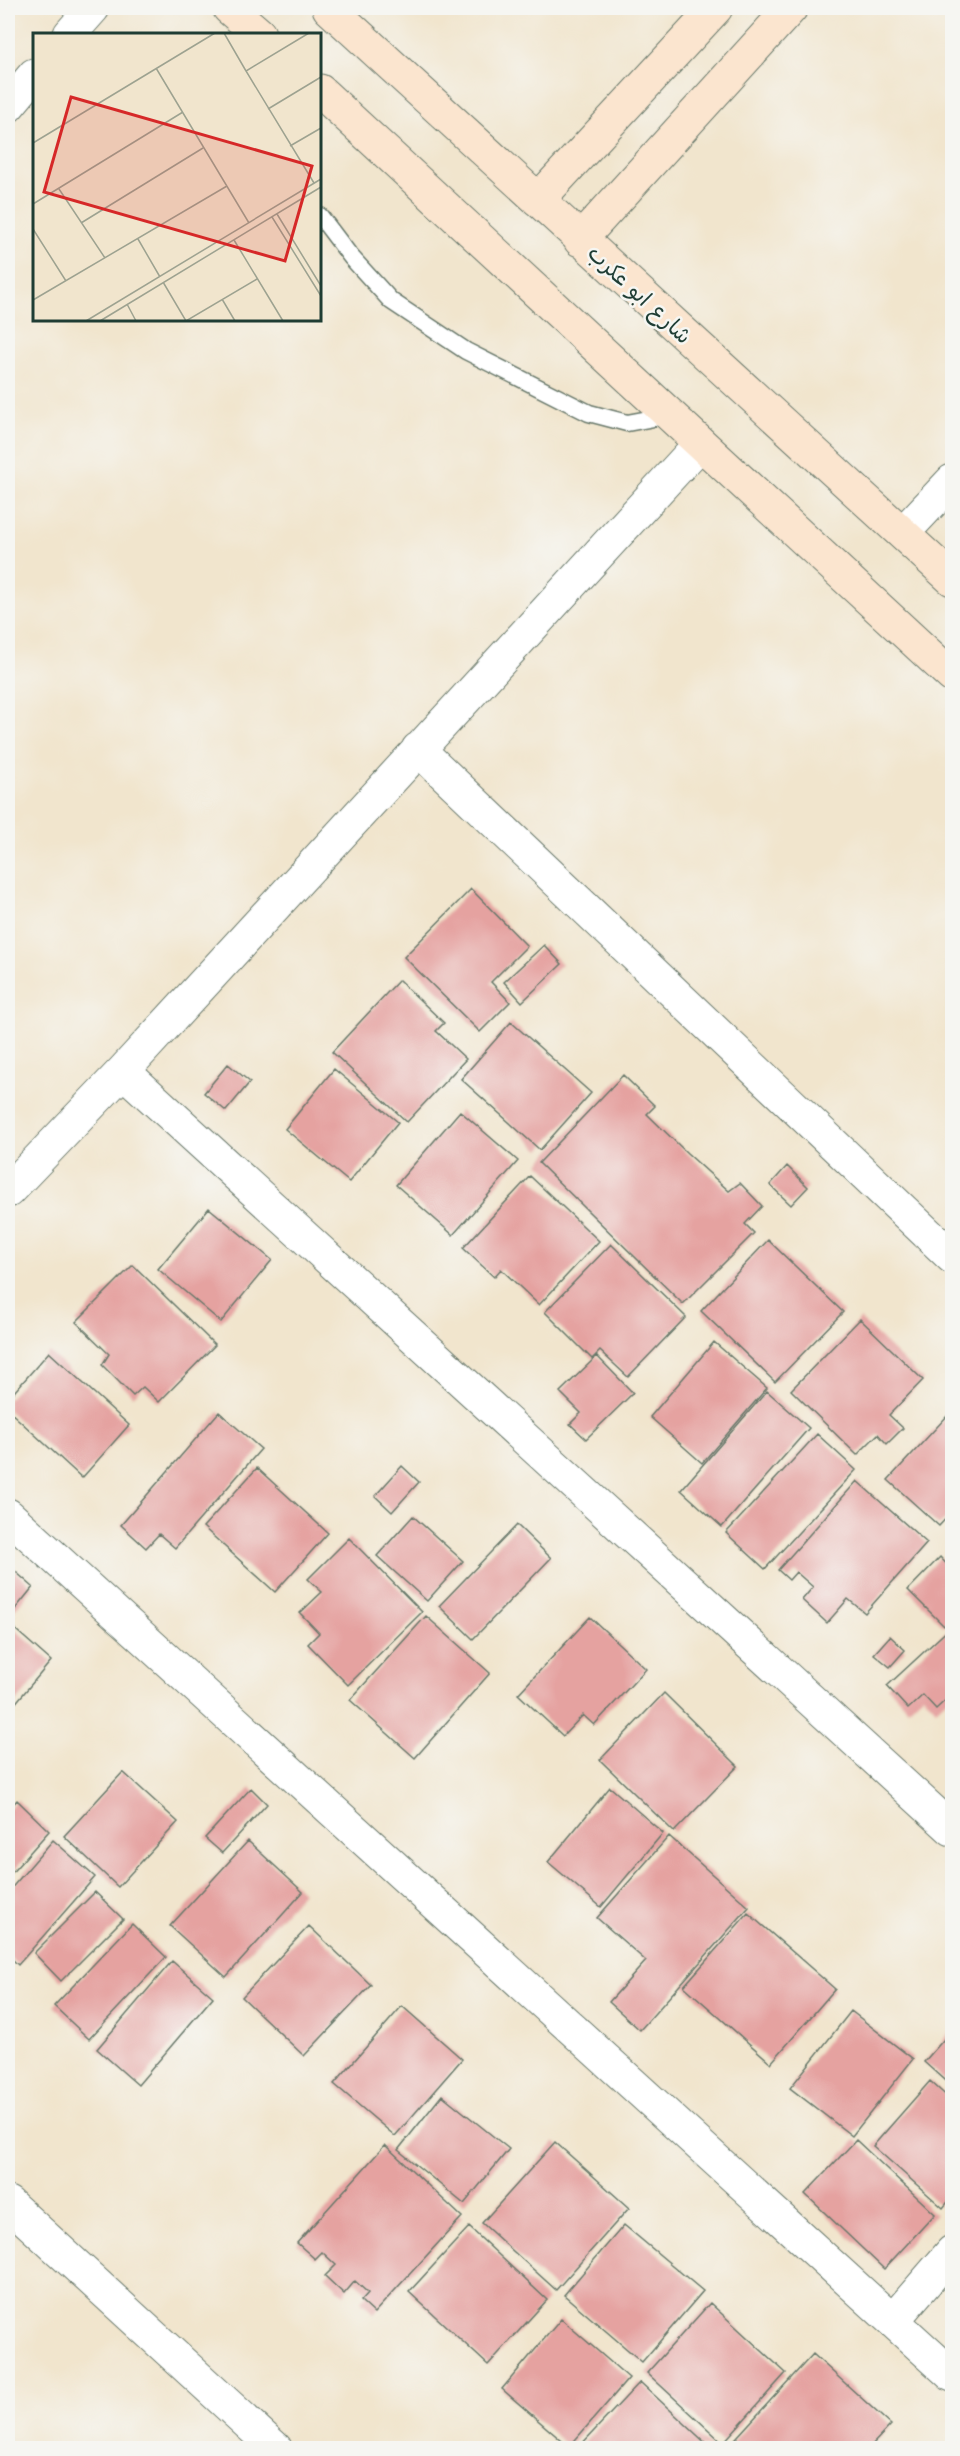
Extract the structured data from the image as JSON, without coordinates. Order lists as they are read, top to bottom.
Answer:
{
  "streets": {
    "street": ["شارع ابو عكرب"]
  }
}
